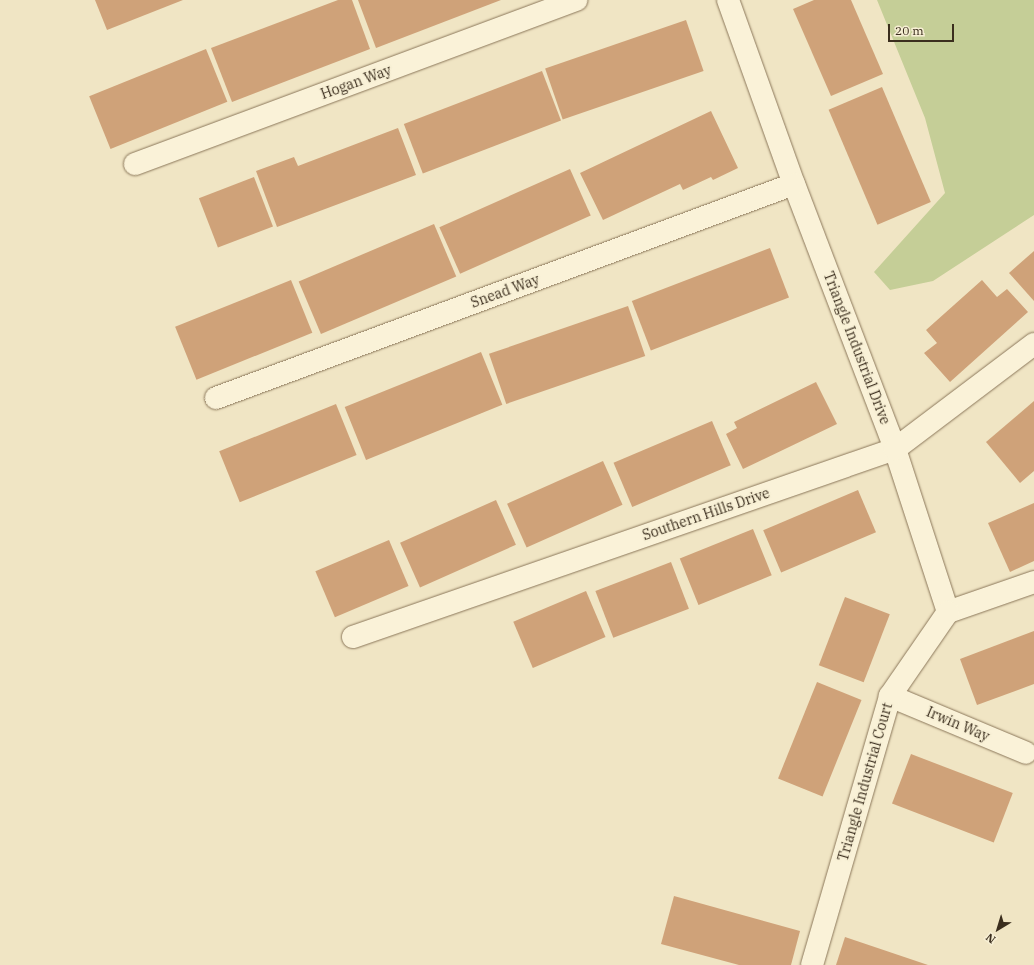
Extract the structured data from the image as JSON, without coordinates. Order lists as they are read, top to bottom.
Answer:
{
  "streets": {
    "street": [
      "Hogan Way",
      "Snead Way",
      "Triangle Industrial Drive",
      "Southern Hills Drive",
      "Irwin Way",
      "Triangle Industrial Court"
    ]
  },
  "crossings": [
    ["Snead Way", "Triangle Industrial Drive"],
    ["Triangle Industrial Drive", "Southern Hills Drive"],
    ["Triangle Industrial Drive", "Triangle Industrial Court"],
    ["Irwin Way", "Triangle Industrial Court"]
  ],
  "scale_bar": "20 m",
  "north": "bottom left"
}
